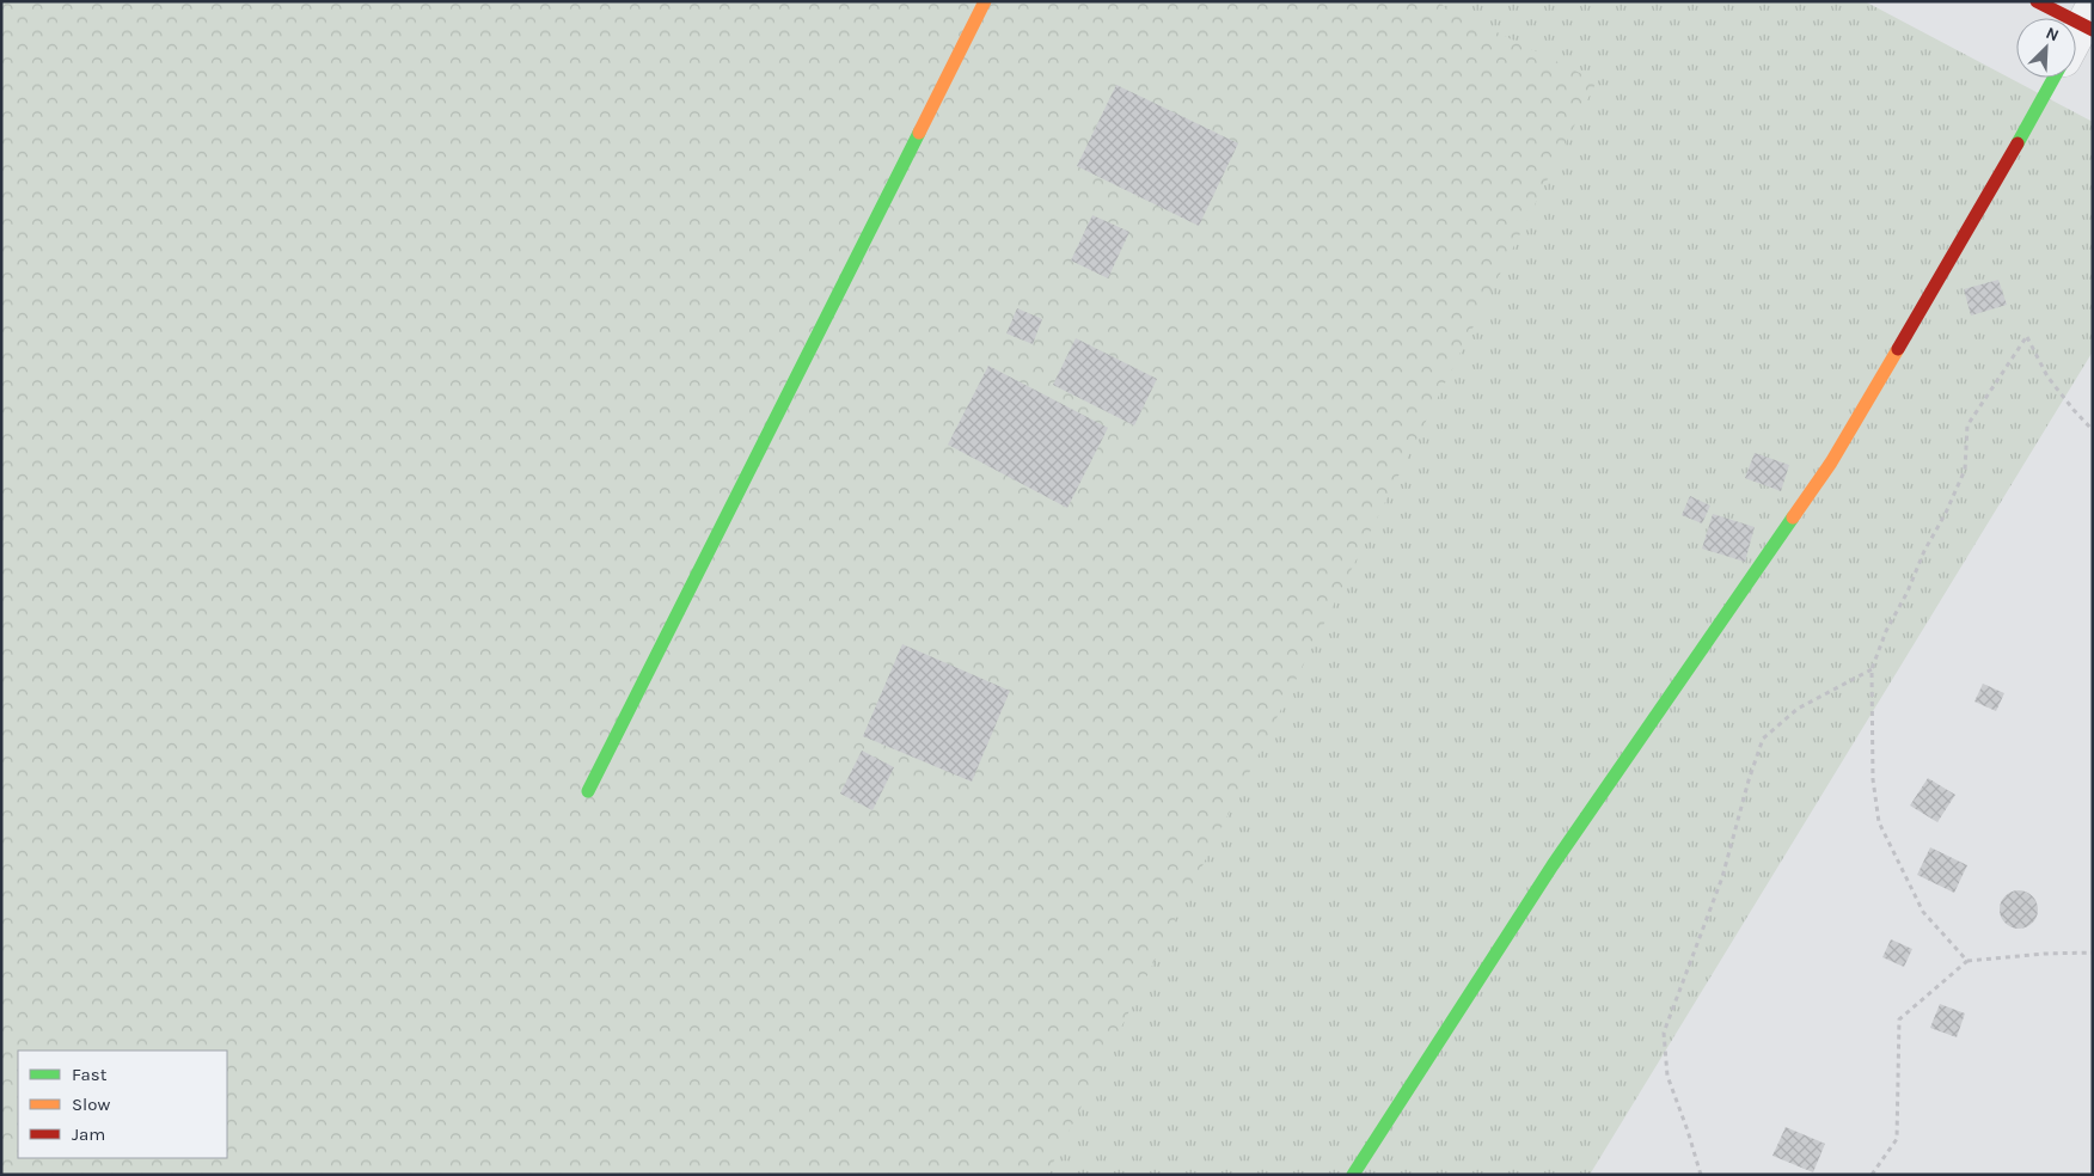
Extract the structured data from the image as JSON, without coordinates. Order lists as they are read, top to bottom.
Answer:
{
  "legend": ["Fast", "Slow", "Jam"],
  "north": "top right"
}
